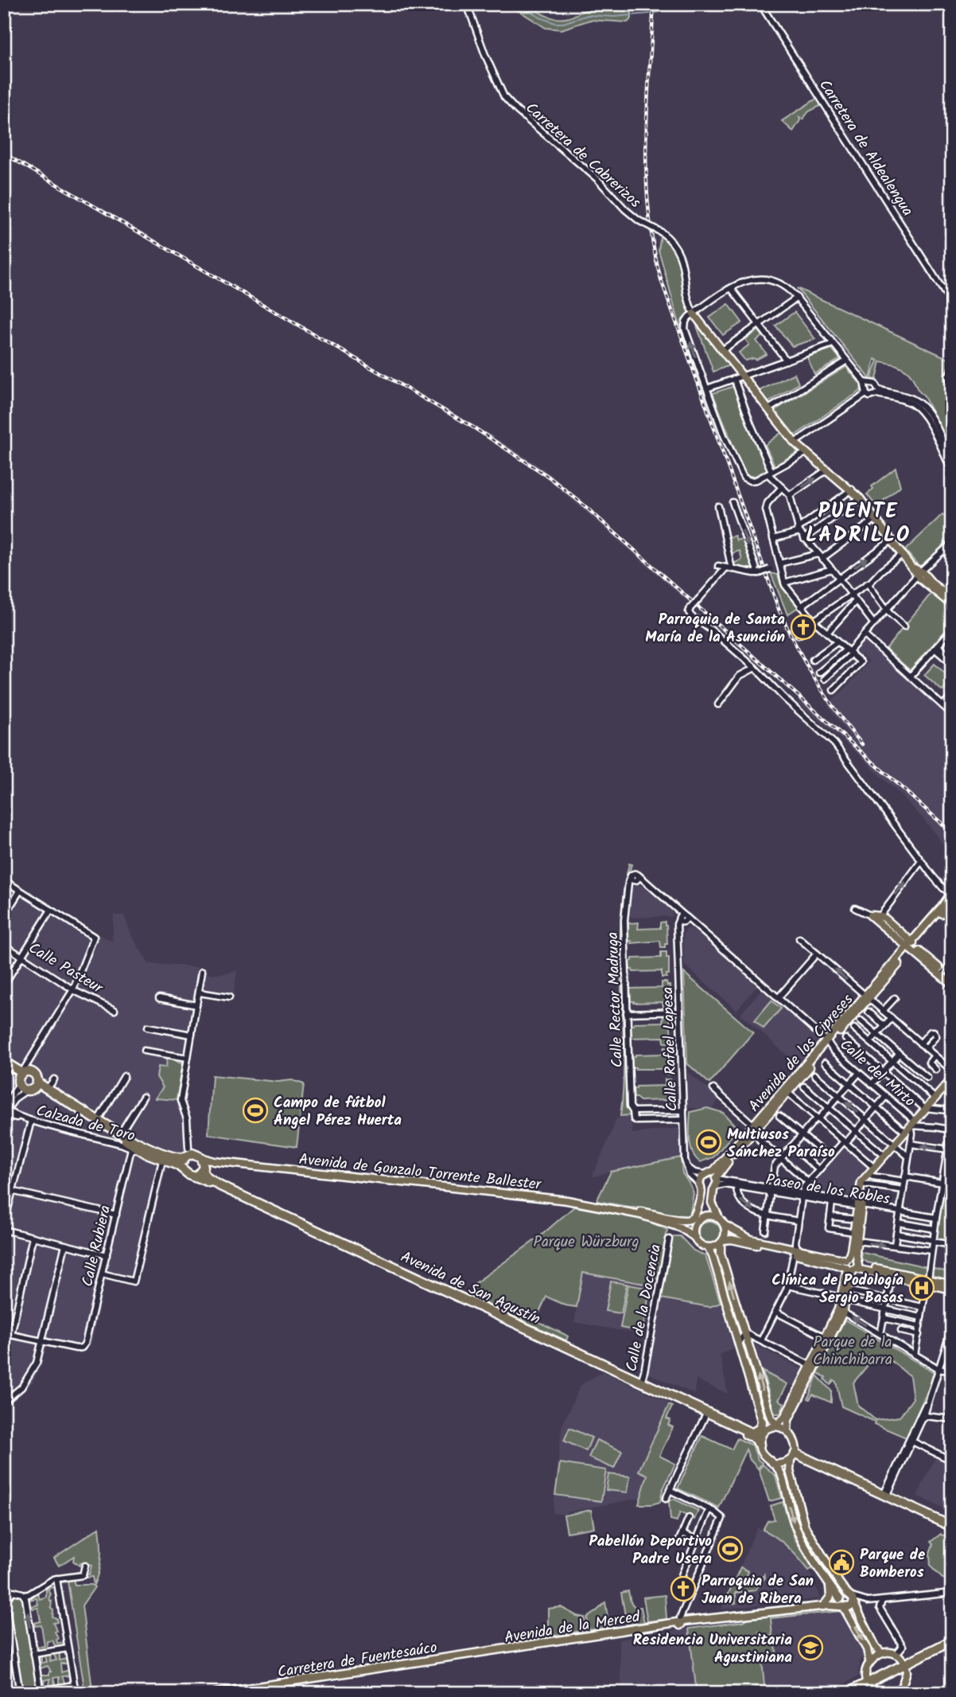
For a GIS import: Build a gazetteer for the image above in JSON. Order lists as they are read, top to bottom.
{
  "streets": {
    "highway": ["Avenida de San Agustín"],
    "main road": [
      "Avenida de los Cipreses",
      "Avenida de Gonzalo Torrente Ballester",
      "Avenida de la Merced",
      "Carretera de Fuentesaúco"
    ],
    "street": [
      "Carretera de Aldealengua",
      "Carretera de Cabrerizos",
      "Calle Pasteur",
      "Calle Rector Madruga",
      "Calle Rafael Lapesa",
      "Calle del Mirto",
      "Calzada de Toro",
      "Paseo de los Robles",
      "Calle Rubiera",
      "Calle de la Docencia"
    ]
  },
  "crossings": [
    ["Calle Rector Madruga", "Calle Rafael Lapesa"],
    ["Calle Rector Madruga", "Calle del Mirto"],
    ["Calle Rafael Lapesa", "Calle del Mirto"],
    ["Avenida de los Cipreses", "Calle del Mirto"],
    ["Avenida de los Cipreses", "Paseo de los Robles"],
    ["Calzada de Toro", "Calle Rubiera"],
    ["Calzada de Toro", "Avenida de San Agustín"],
    ["Avenida de Gonzalo Torrente Ballester", "Avenida de San Agustín"],
    ["Avenida de San Agustín", "Calle de la Docencia"],
    ["Avenida de la Merced", "Carretera de Fuentesaúco"]
  ],
  "districts": ["PUENTE LADRILLO"],
  "parks": ["Parque Würzburg", "Parque de la Chinchibarra"],
  "places": {
    "church": ["Parroquia de Santa María de la Asunción", "Parroquia de San Juan de Ribera"],
    "sports": ["Campo de fútbol Ángel Pérez Huerta", "Multiusos Sánchez Paraíso", "Pabellón Deportivo Padre Usera"],
    "hospital": ["Clínica de Podología Sergio Basas"],
    "public building": ["Parque de Bomberos"],
    "school or university": ["Residencia Universitaria Agustiniana"]
  }
}
